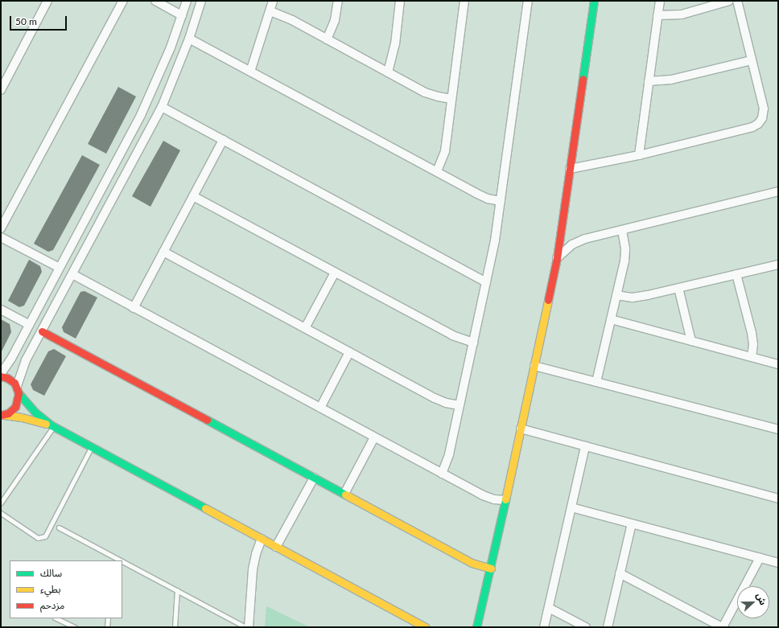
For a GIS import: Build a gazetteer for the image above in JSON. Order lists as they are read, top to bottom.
{
  "legend": ["سالك", "بطيء", "مزدحم"],
  "scale_bar": "50 m",
  "north": "right"
}
